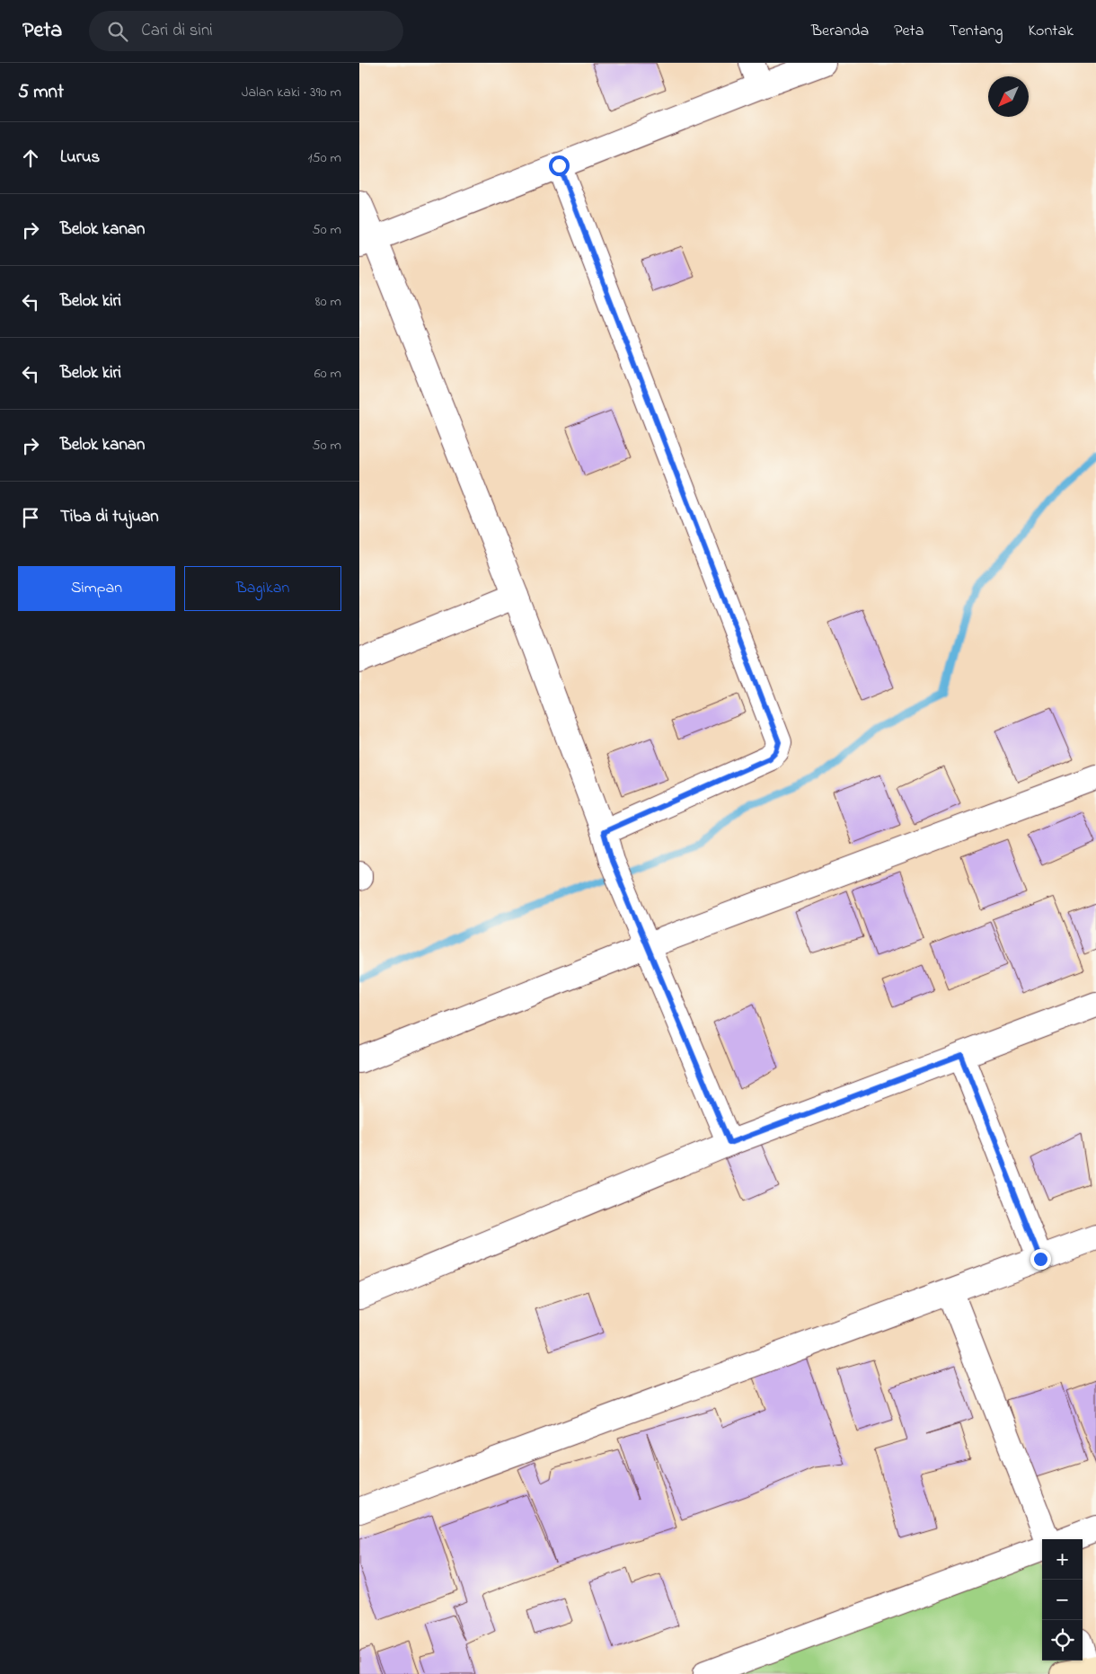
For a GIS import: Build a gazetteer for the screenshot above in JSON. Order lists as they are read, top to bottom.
{
  "north": "bottom left",
  "page": {
    "header": "Peta",
    "search": "Cari di sini",
    "nav": [
      "Beranda",
      "Peta",
      "Tentang",
      "Kontak"
    ],
    "heading": ["5 mnt", "Jalan kaki · 390 m"],
    "list": [
      ["Lurus", "150 m"],
      ["Belok kanan", "50 m"],
      ["Belok kiri", "80 m"],
      ["Belok kiri", "60 m"],
      ["Belok kanan", "50 m"],
      "Tiba di tujuan"
    ],
    "buttons": ["Simpan", "Bagikan"],
    "map_buttons": ["+", "−"]
  }
}
